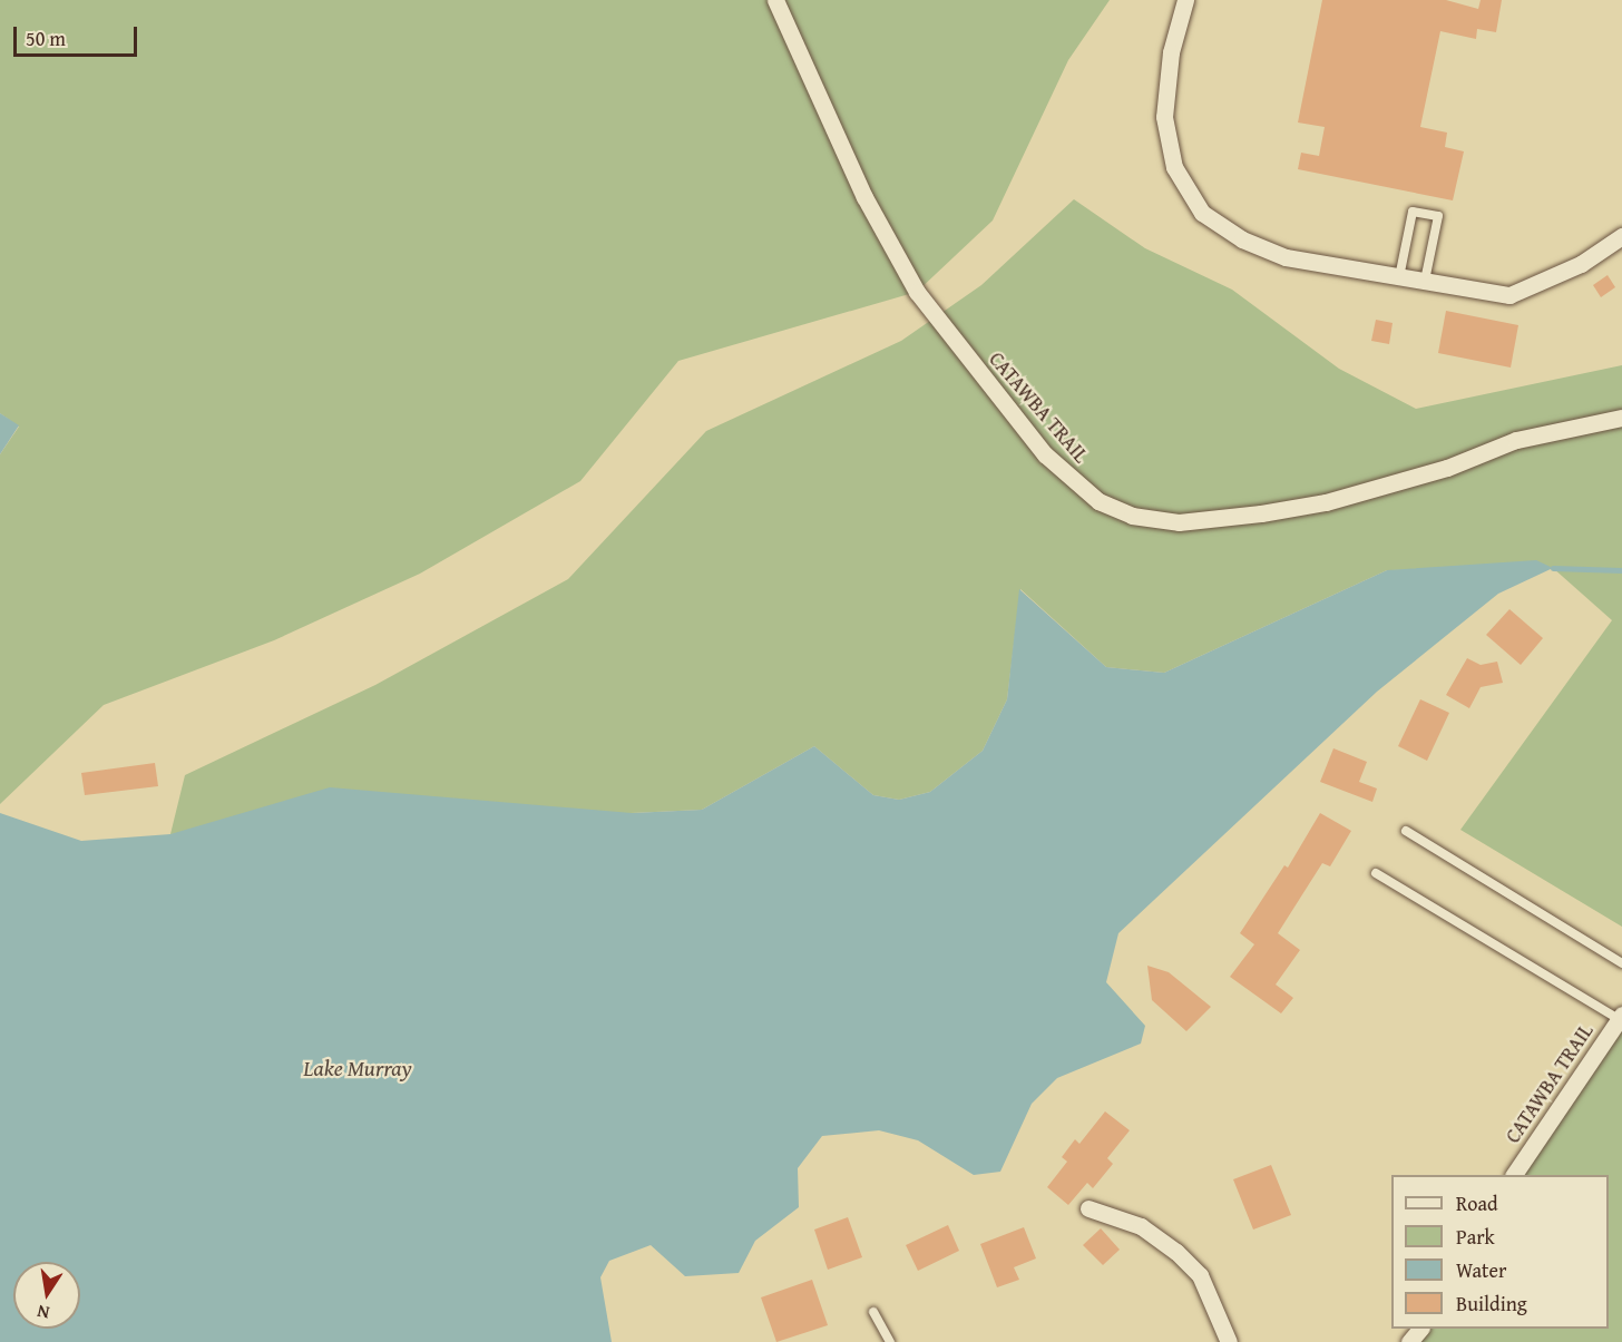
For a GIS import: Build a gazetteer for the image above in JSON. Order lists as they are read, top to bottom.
{
  "streets": {
    "street": ["CATAWBA TRAIL"]
  },
  "water": ["Lake Murray"],
  "legend": [
    "Road",
    "Park",
    "Water",
    "Building"
  ],
  "scale_bar": "50 m",
  "north": "bottom"
}
